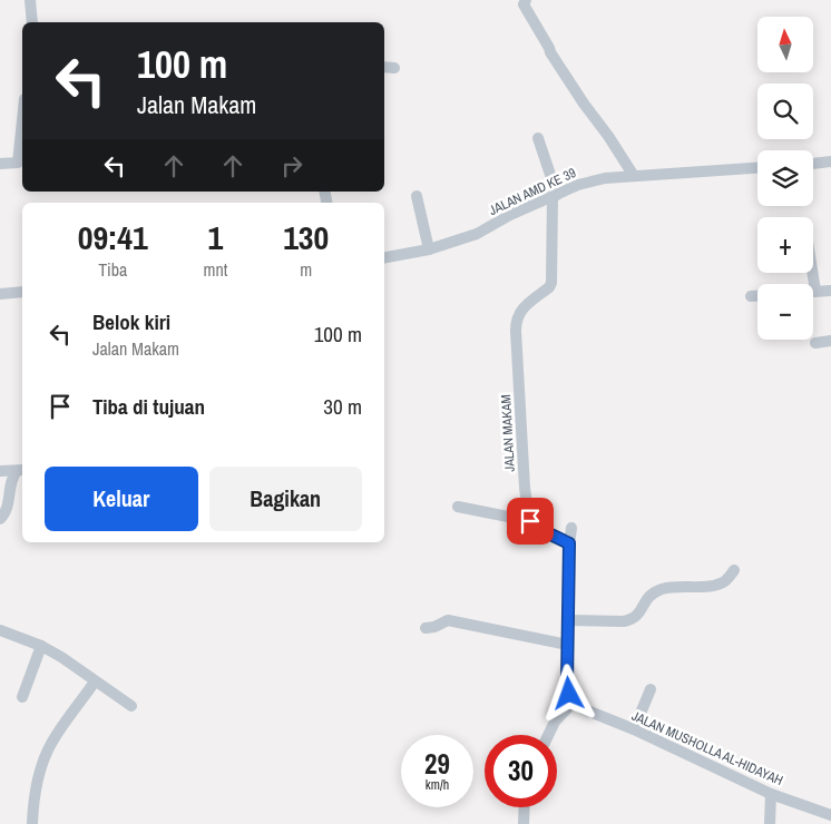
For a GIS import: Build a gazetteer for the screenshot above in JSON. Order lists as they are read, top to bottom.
{
  "streets": {
    "street": ["JALAN AMD KE 39", "JALAN MAKAM", "JALAN MUSHOLLA AL-HIDAYAH"]
  },
  "crossings": [
    ["JALAN AMD KE 39", "JALAN MAKAM"]
  ],
  "north": "top",
  "page": {
    "map_buttons": ["+", "−"],
    "turn": ["100 m", "Jalan Makam"],
    "eta": [
      "09:41",
      "Tiba",
      "1",
      "mnt",
      "130",
      "m"
    ],
    "list": [
      {
        "name": "Belok kiri",
        "note": "Jalan Makam",
        "value": "100 m"
      },
      {
        "name": "Tiba di tujuan",
        "value": "30 m"
      }
    ],
    "buttons": ["Keluar", "Bagikan"],
    "speed": "29 km/h",
    "limit": "30"
  }
}
